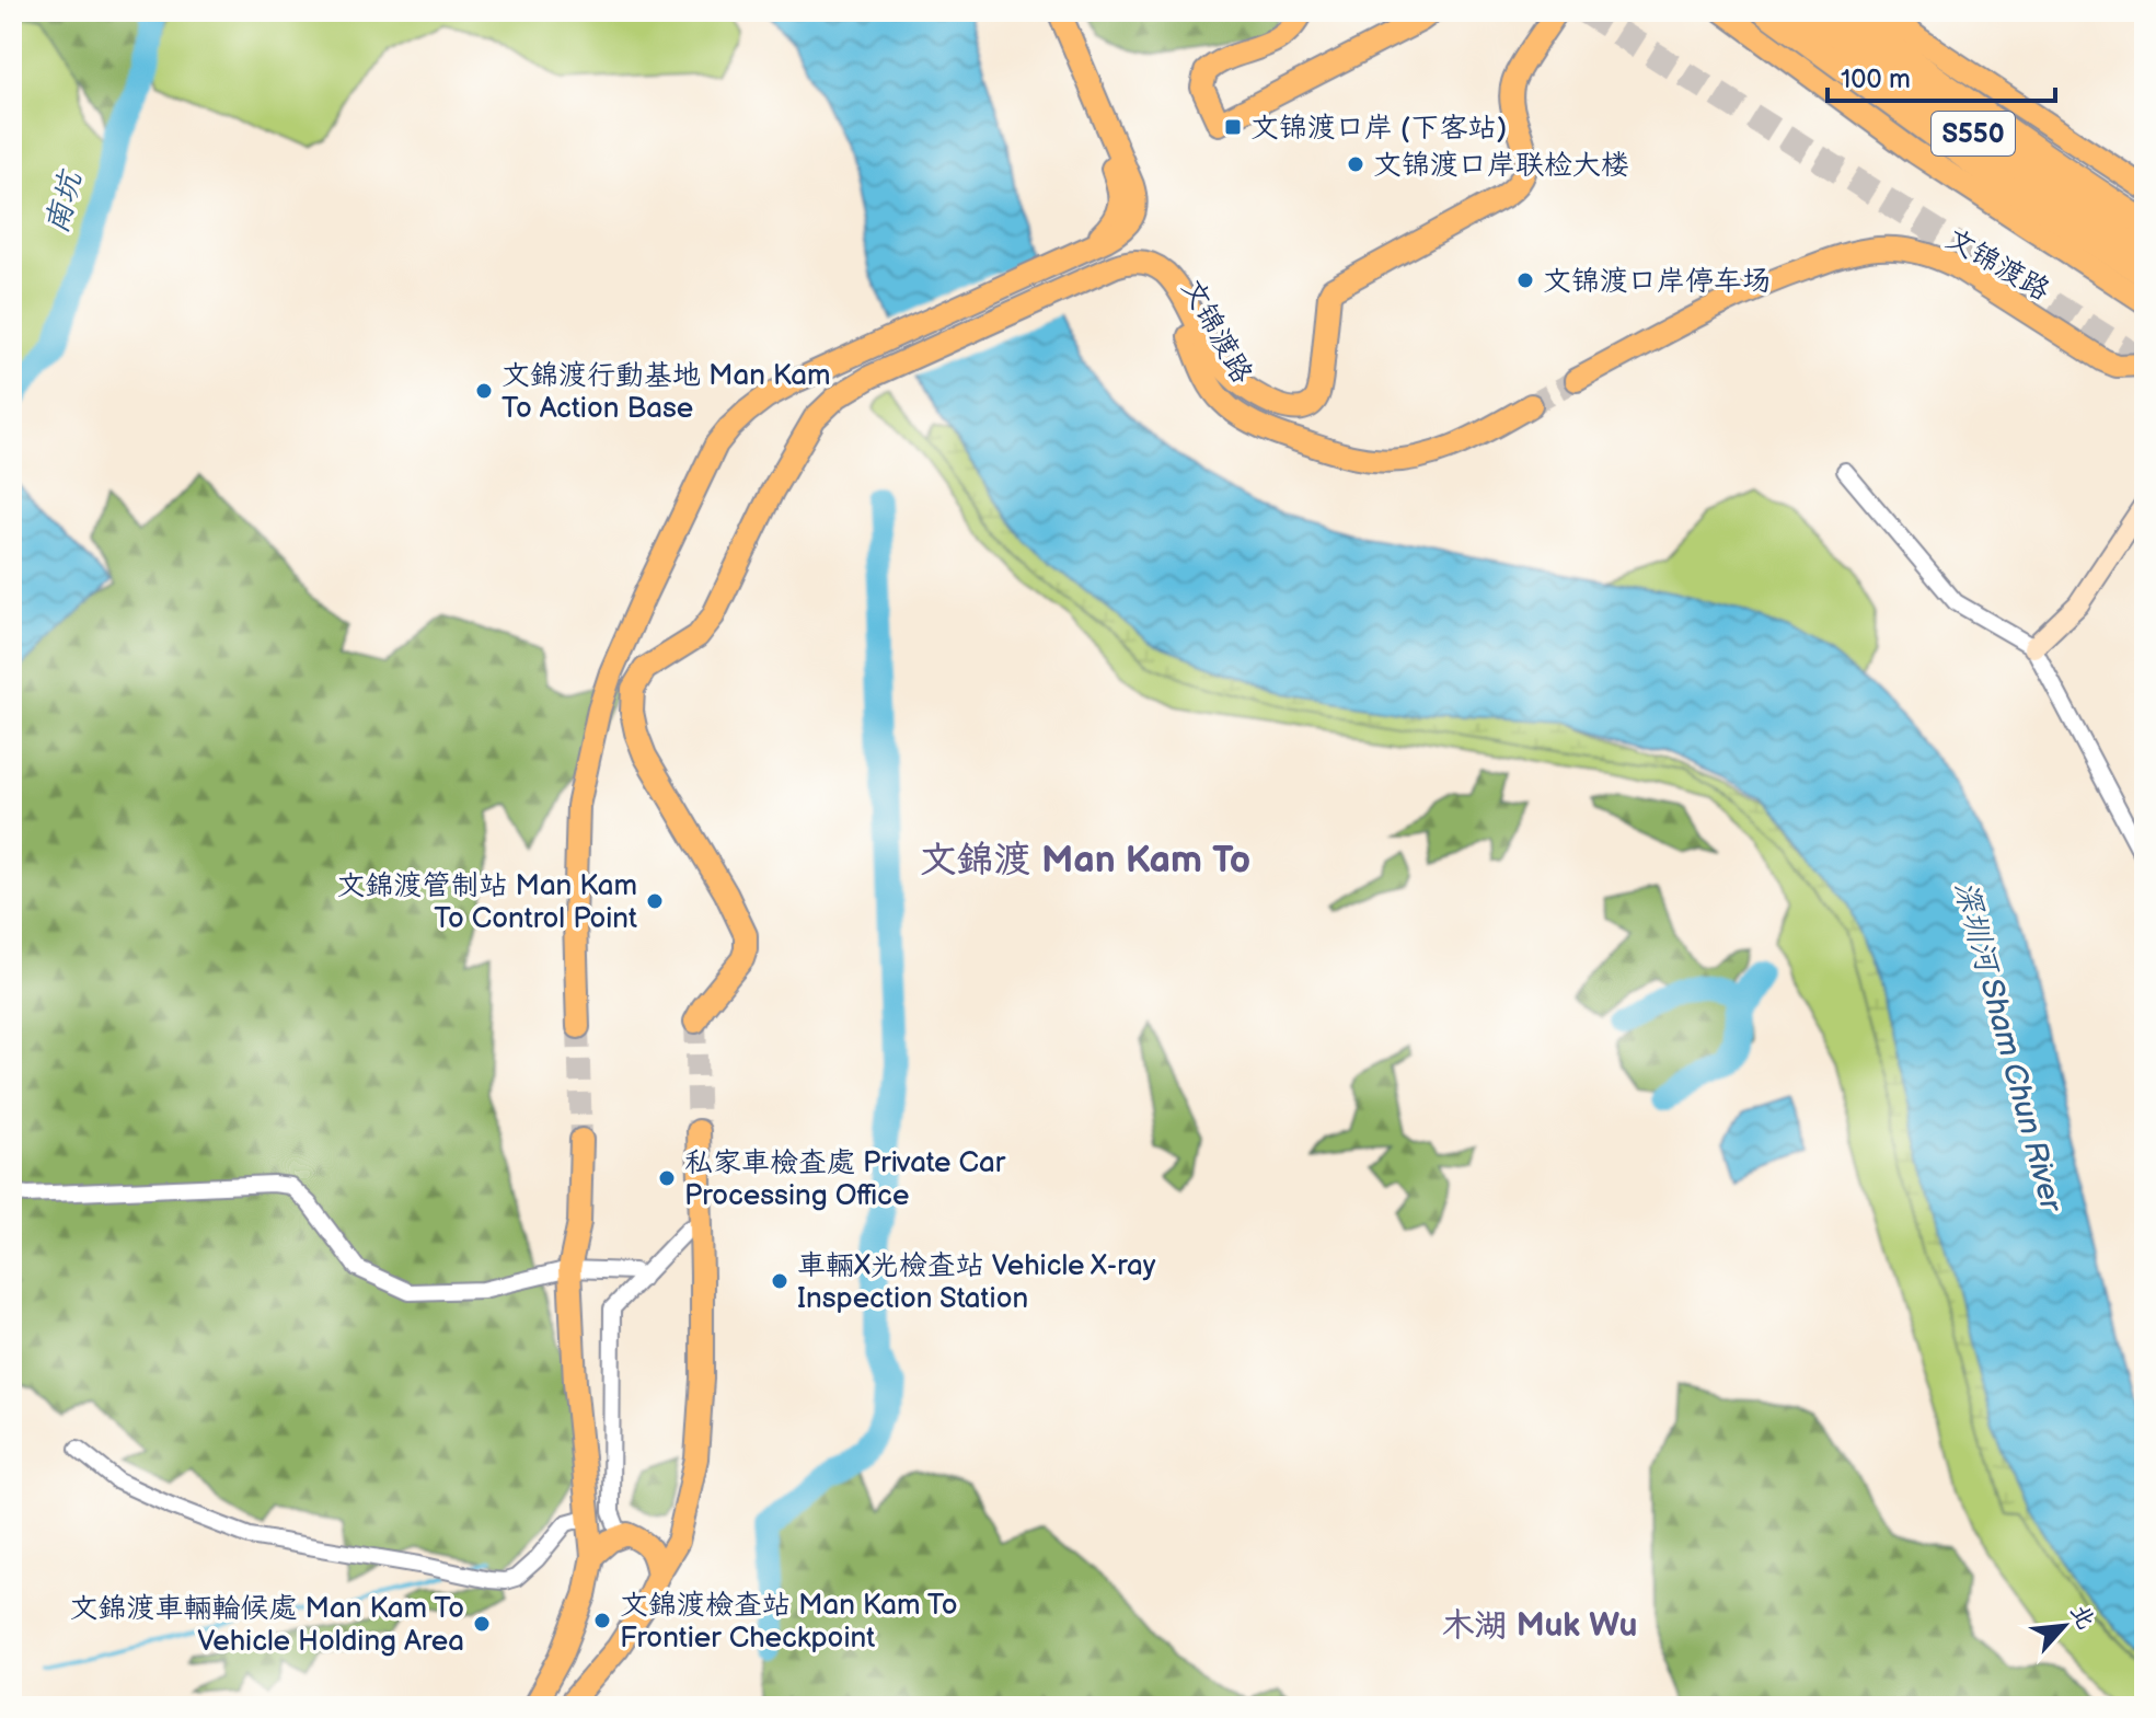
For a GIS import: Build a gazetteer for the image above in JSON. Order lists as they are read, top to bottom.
{
  "streets": {
    "highway": ["S550"],
    "main road": ["文锦渡路"]
  },
  "districts": ["文錦渡 Man Kam To", "木湖 Muk Wu"],
  "water": ["南坑", "深圳河 Sham Chun River"],
  "places": {
    "transit": ["文锦渡口岸 (下客站)"],
    "other": [
      "文锦渡口岸联检大楼",
      "文锦渡口岸停车场",
      "文錦渡行動基地 Man Kam To Action Base",
      "文錦渡管制站 Man Kam To Control Point",
      "私家車檢查處 Private Car Processing Office",
      "車輛X光檢查站 Vehicle X-ray Inspection Station",
      "文錦渡檢查站 Man Kam To Frontier Checkpoint",
      "文錦渡車輛輪候處 Man Kam To Vehicle Holding Area"
    ]
  },
  "scale_bar": "100 m",
  "north": "top right"
}
